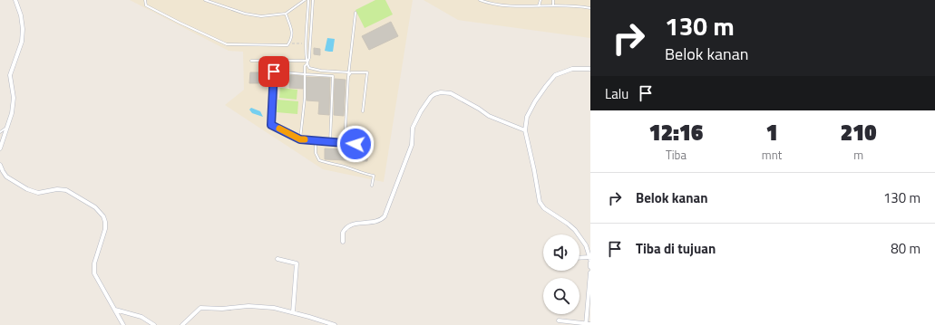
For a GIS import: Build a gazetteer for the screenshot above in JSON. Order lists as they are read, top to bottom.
{
  "page": {
    "turn": ["130 m", "Belok kanan"],
    "then": "Lalu",
    "eta": [
      "12:16",
      "Tiba",
      "1",
      "mnt",
      "210",
      "m"
    ],
    "list": [
      {
        "name": "Belok kanan",
        "value": "130 m"
      },
      {
        "name": "Tiba di tujuan",
        "value": "80 m"
      }
    ]
  }
}
